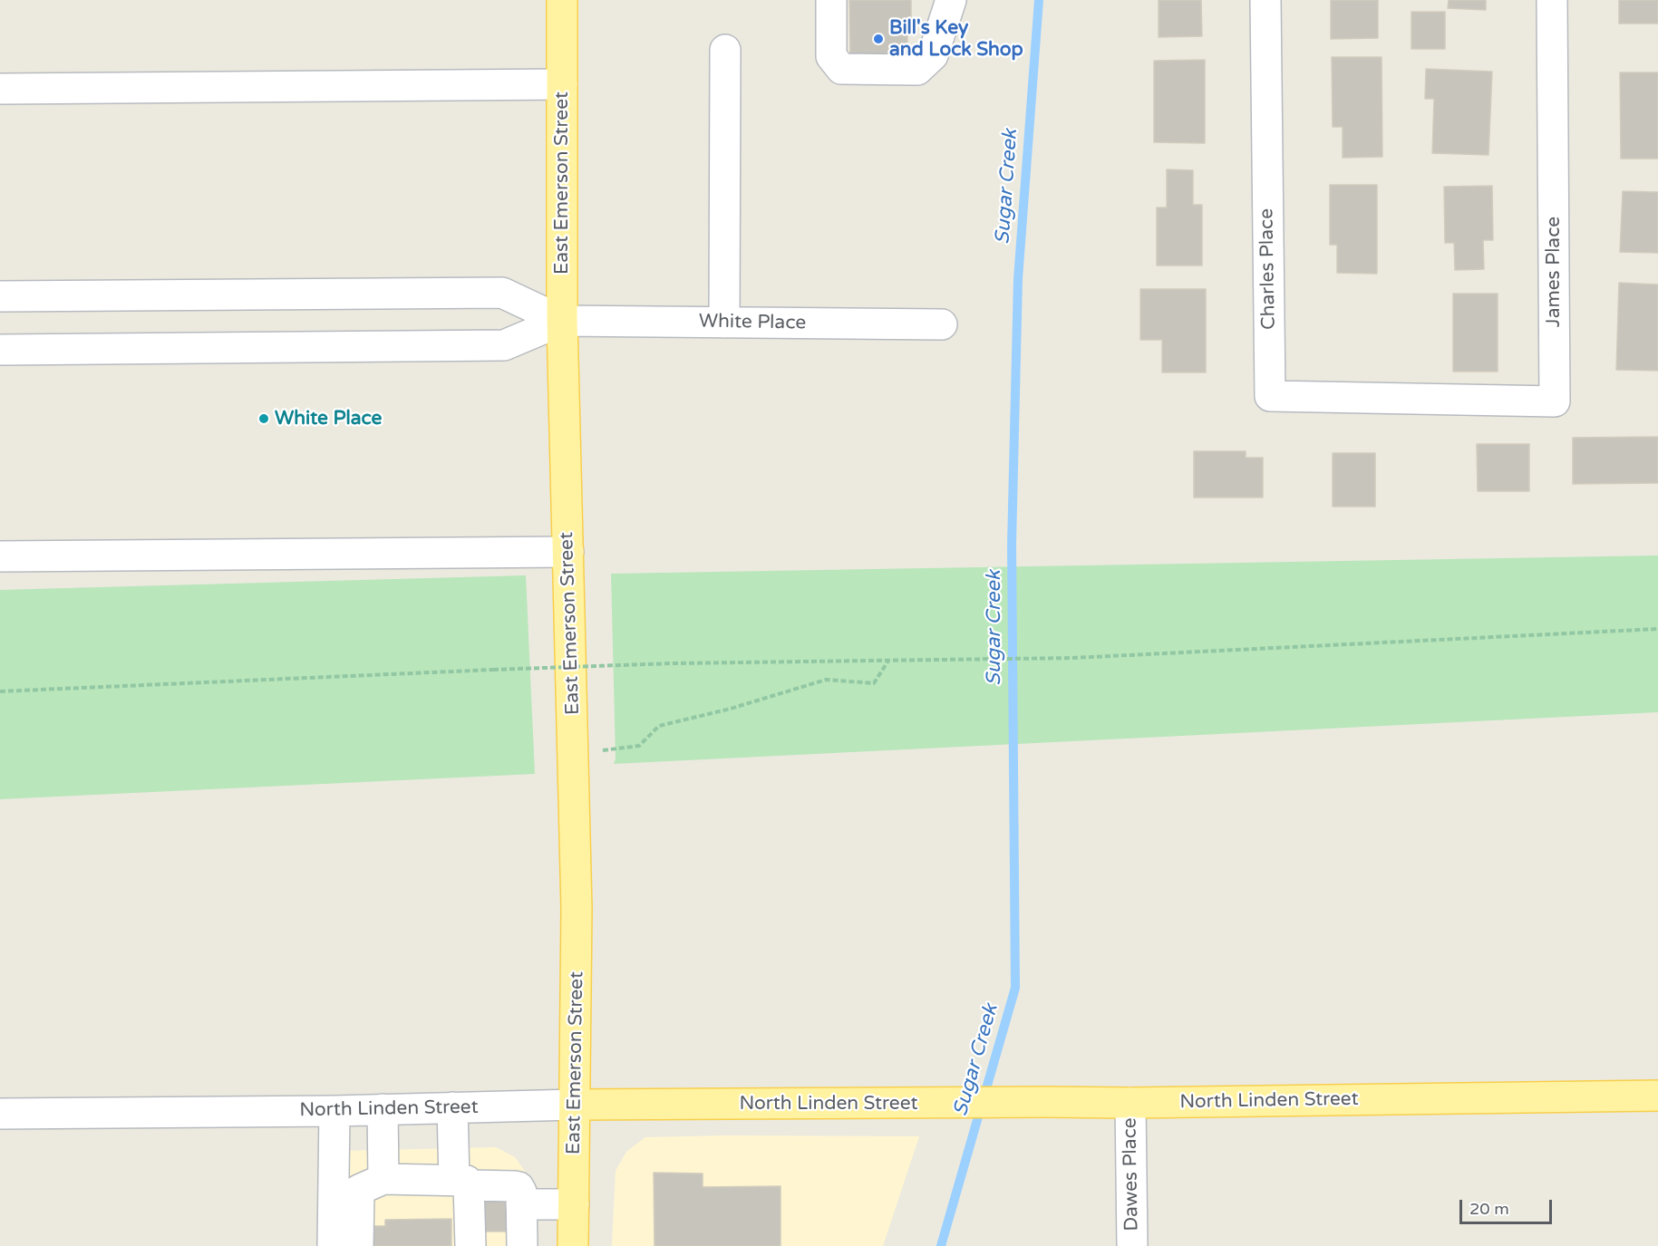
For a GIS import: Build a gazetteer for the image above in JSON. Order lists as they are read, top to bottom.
{
  "streets": {
    "main road": ["East Emerson Street", "North Linden Street"],
    "street": [
      "Charles Place",
      "James Place",
      "White Place",
      "Dawes Place"
    ]
  },
  "crossings": [
    ["East Emerson Street", "White Place"],
    ["East Emerson Street", "North Linden Street"],
    ["Charles Place", "James Place"],
    ["North Linden Street", "Dawes Place"]
  ],
  "water": ["Sugar Creek"],
  "places": ["Bill's Key and Lock Shop", "White Place"],
  "scale_bar": "20 m"
}
